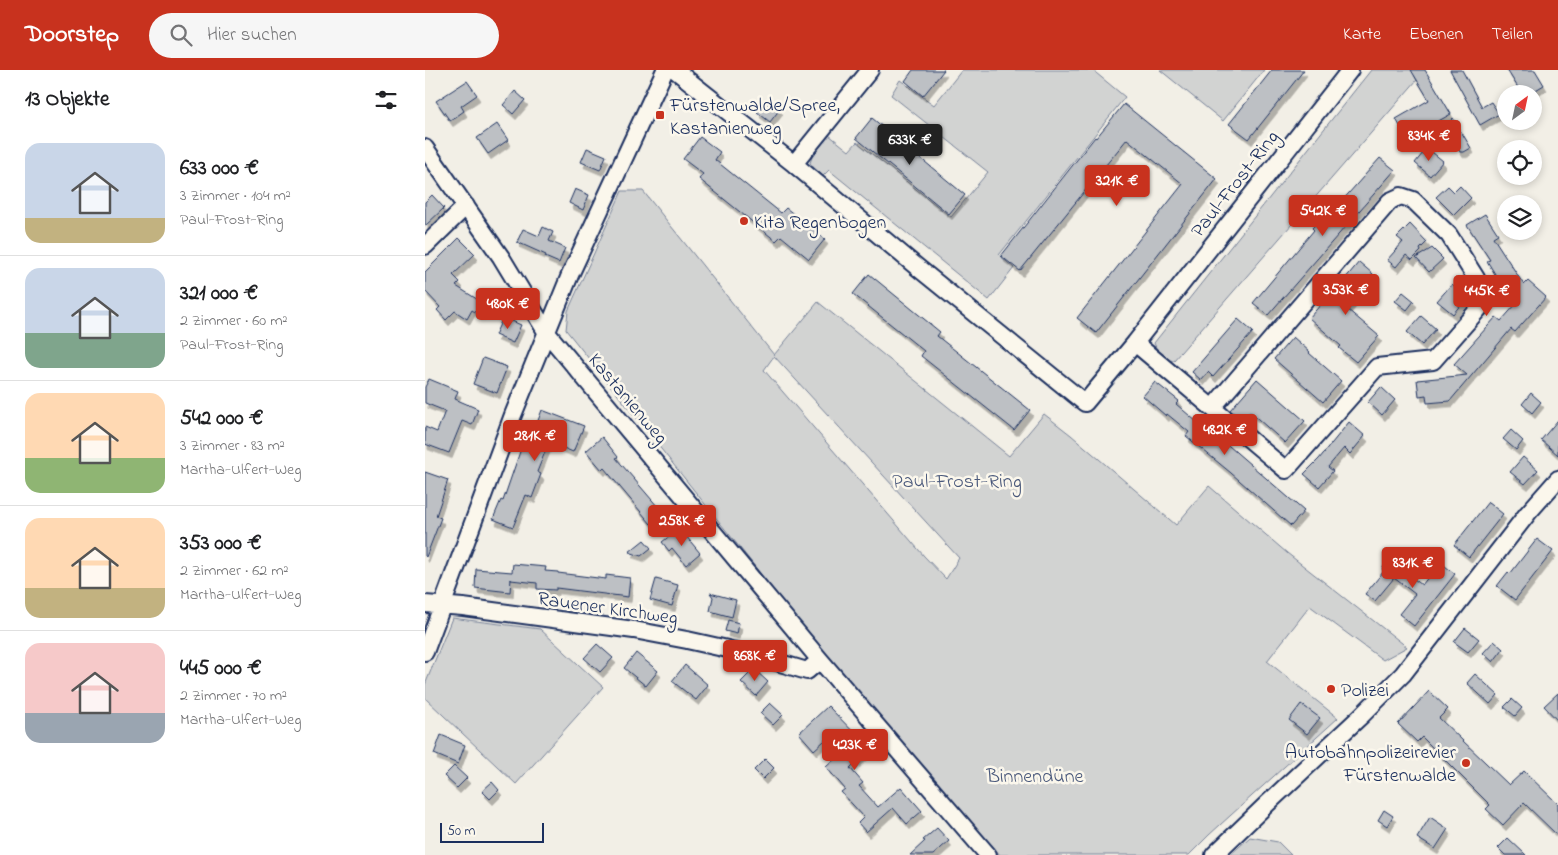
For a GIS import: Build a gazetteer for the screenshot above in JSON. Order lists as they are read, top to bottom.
{
  "streets": {
    "street": ["Paul-Frost-Ring", "Kastanienweg", "Rauener Kirchweg"]
  },
  "crossings": [
    ["Kastanienweg", "Rauener Kirchweg"]
  ],
  "parks": ["Paul-Frost-Ring", "Binnendüne"],
  "places": {
    "transit": ["Fürstenwalde/Spree, Kastanienweg"],
    "other": ["Kita Regenbogen", "Polizei", "Autobahnpolizeirevier Fürstenwalde"]
  },
  "scale_bar": "50 m",
  "north": "top right",
  "page": {
    "header": "Doorstep",
    "search": "Hier suchen",
    "nav": ["Karte", "Ebenen", "Teilen"],
    "heading": "13 Objekte",
    "price": [
      "834K €",
      "633K €",
      "321K €",
      "542K €",
      "353K €",
      "445K €",
      "480K €",
      "482K €",
      "281K €",
      "258K €",
      "831K €",
      "868K €",
      "423K €"
    ],
    "list": [
      {
        "name": "633 000 €",
        "note": "3 Zimmer · 104 m² · Paul-Frost-Ring"
      },
      {
        "name": "321 000 €",
        "note": "2 Zimmer · 60 m² · Paul-Frost-Ring"
      },
      {
        "name": "542 000 €",
        "note": "3 Zimmer · 83 m² · Martha-Ulfert-Weg"
      },
      {
        "name": "353 000 €",
        "note": "2 Zimmer · 62 m² · Martha-Ulfert-Weg"
      },
      {
        "name": "445 000 €",
        "note": "2 Zimmer · 70 m² · Martha-Ulfert-Weg"
      }
    ],
    "scale": "50 m"
  }
}
